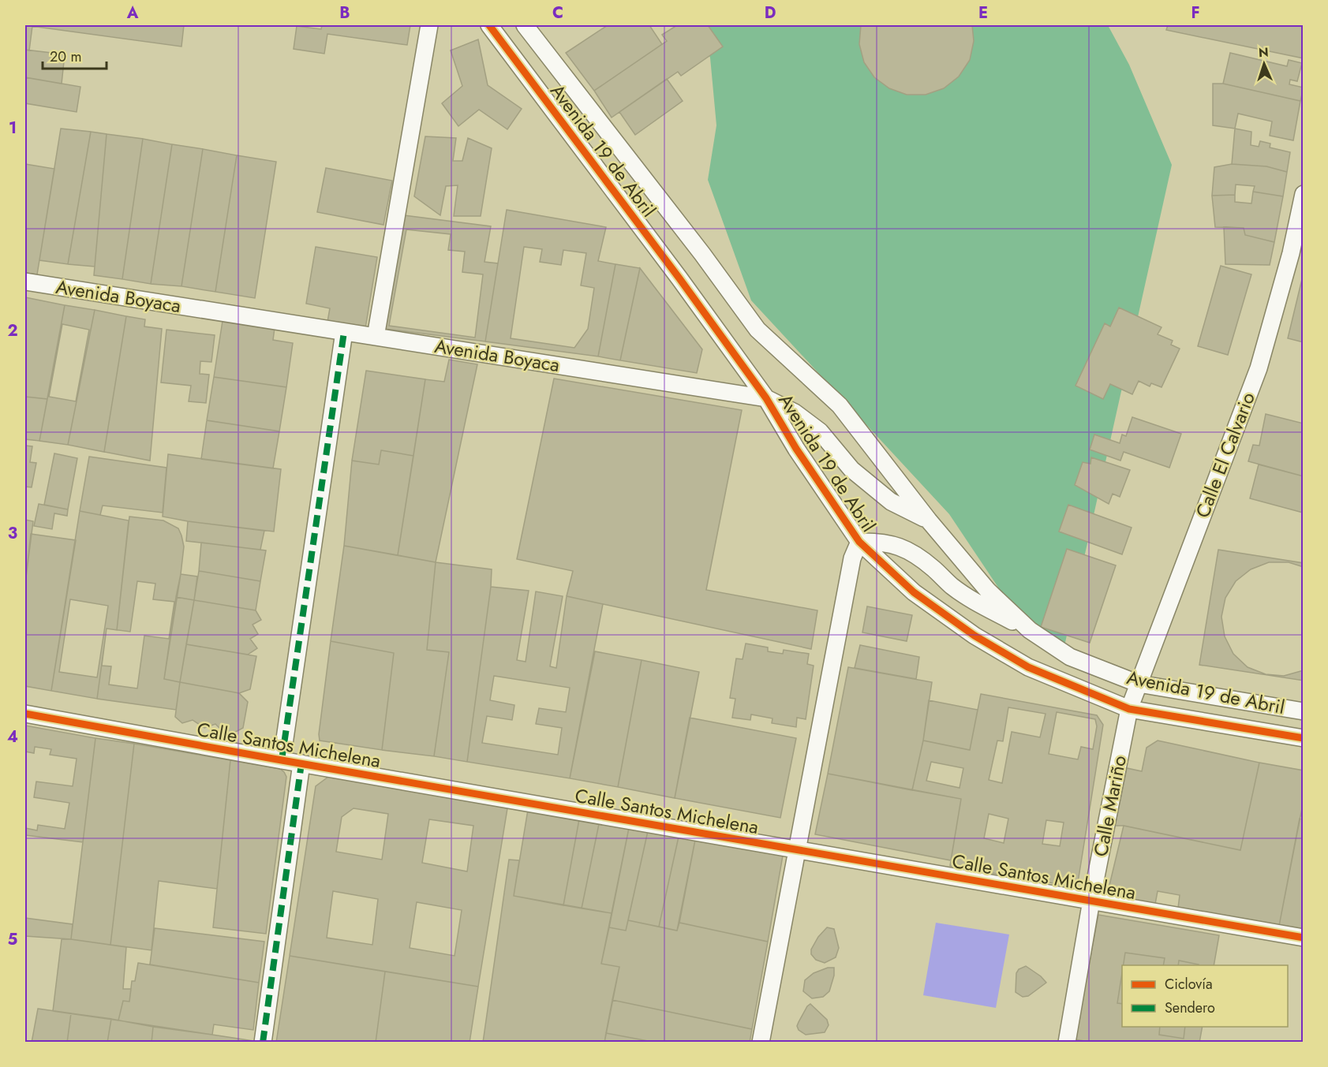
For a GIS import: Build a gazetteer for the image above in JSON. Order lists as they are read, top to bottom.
{
  "streets": {
    "street": [
      "Avenida 19 de Abril",
      "Avenida Boyaca",
      "Calle El Calvario",
      "Calle Santos Michelena",
      "Calle Mariño"
    ]
  },
  "crossings": [
    ["Avenida 19 de Abril", "Avenida Boyaca"],
    ["Avenida 19 de Abril", "Calle El Calvario"],
    ["Avenida 19 de Abril", "Calle Mariño"],
    ["Calle El Calvario", "Calle Mariño"],
    ["Calle Santos Michelena", "Calle Mariño"]
  ],
  "legend": ["Ciclovía", "Sendero"],
  "scale_bar": "20 m",
  "north": "top",
  "grid": {
    "columns": [
      "A",
      "B",
      "C",
      "D",
      "E",
      "F"
    ],
    "rows": [
      "1",
      "2",
      "3",
      "4",
      "5"
    ]
  }
}
